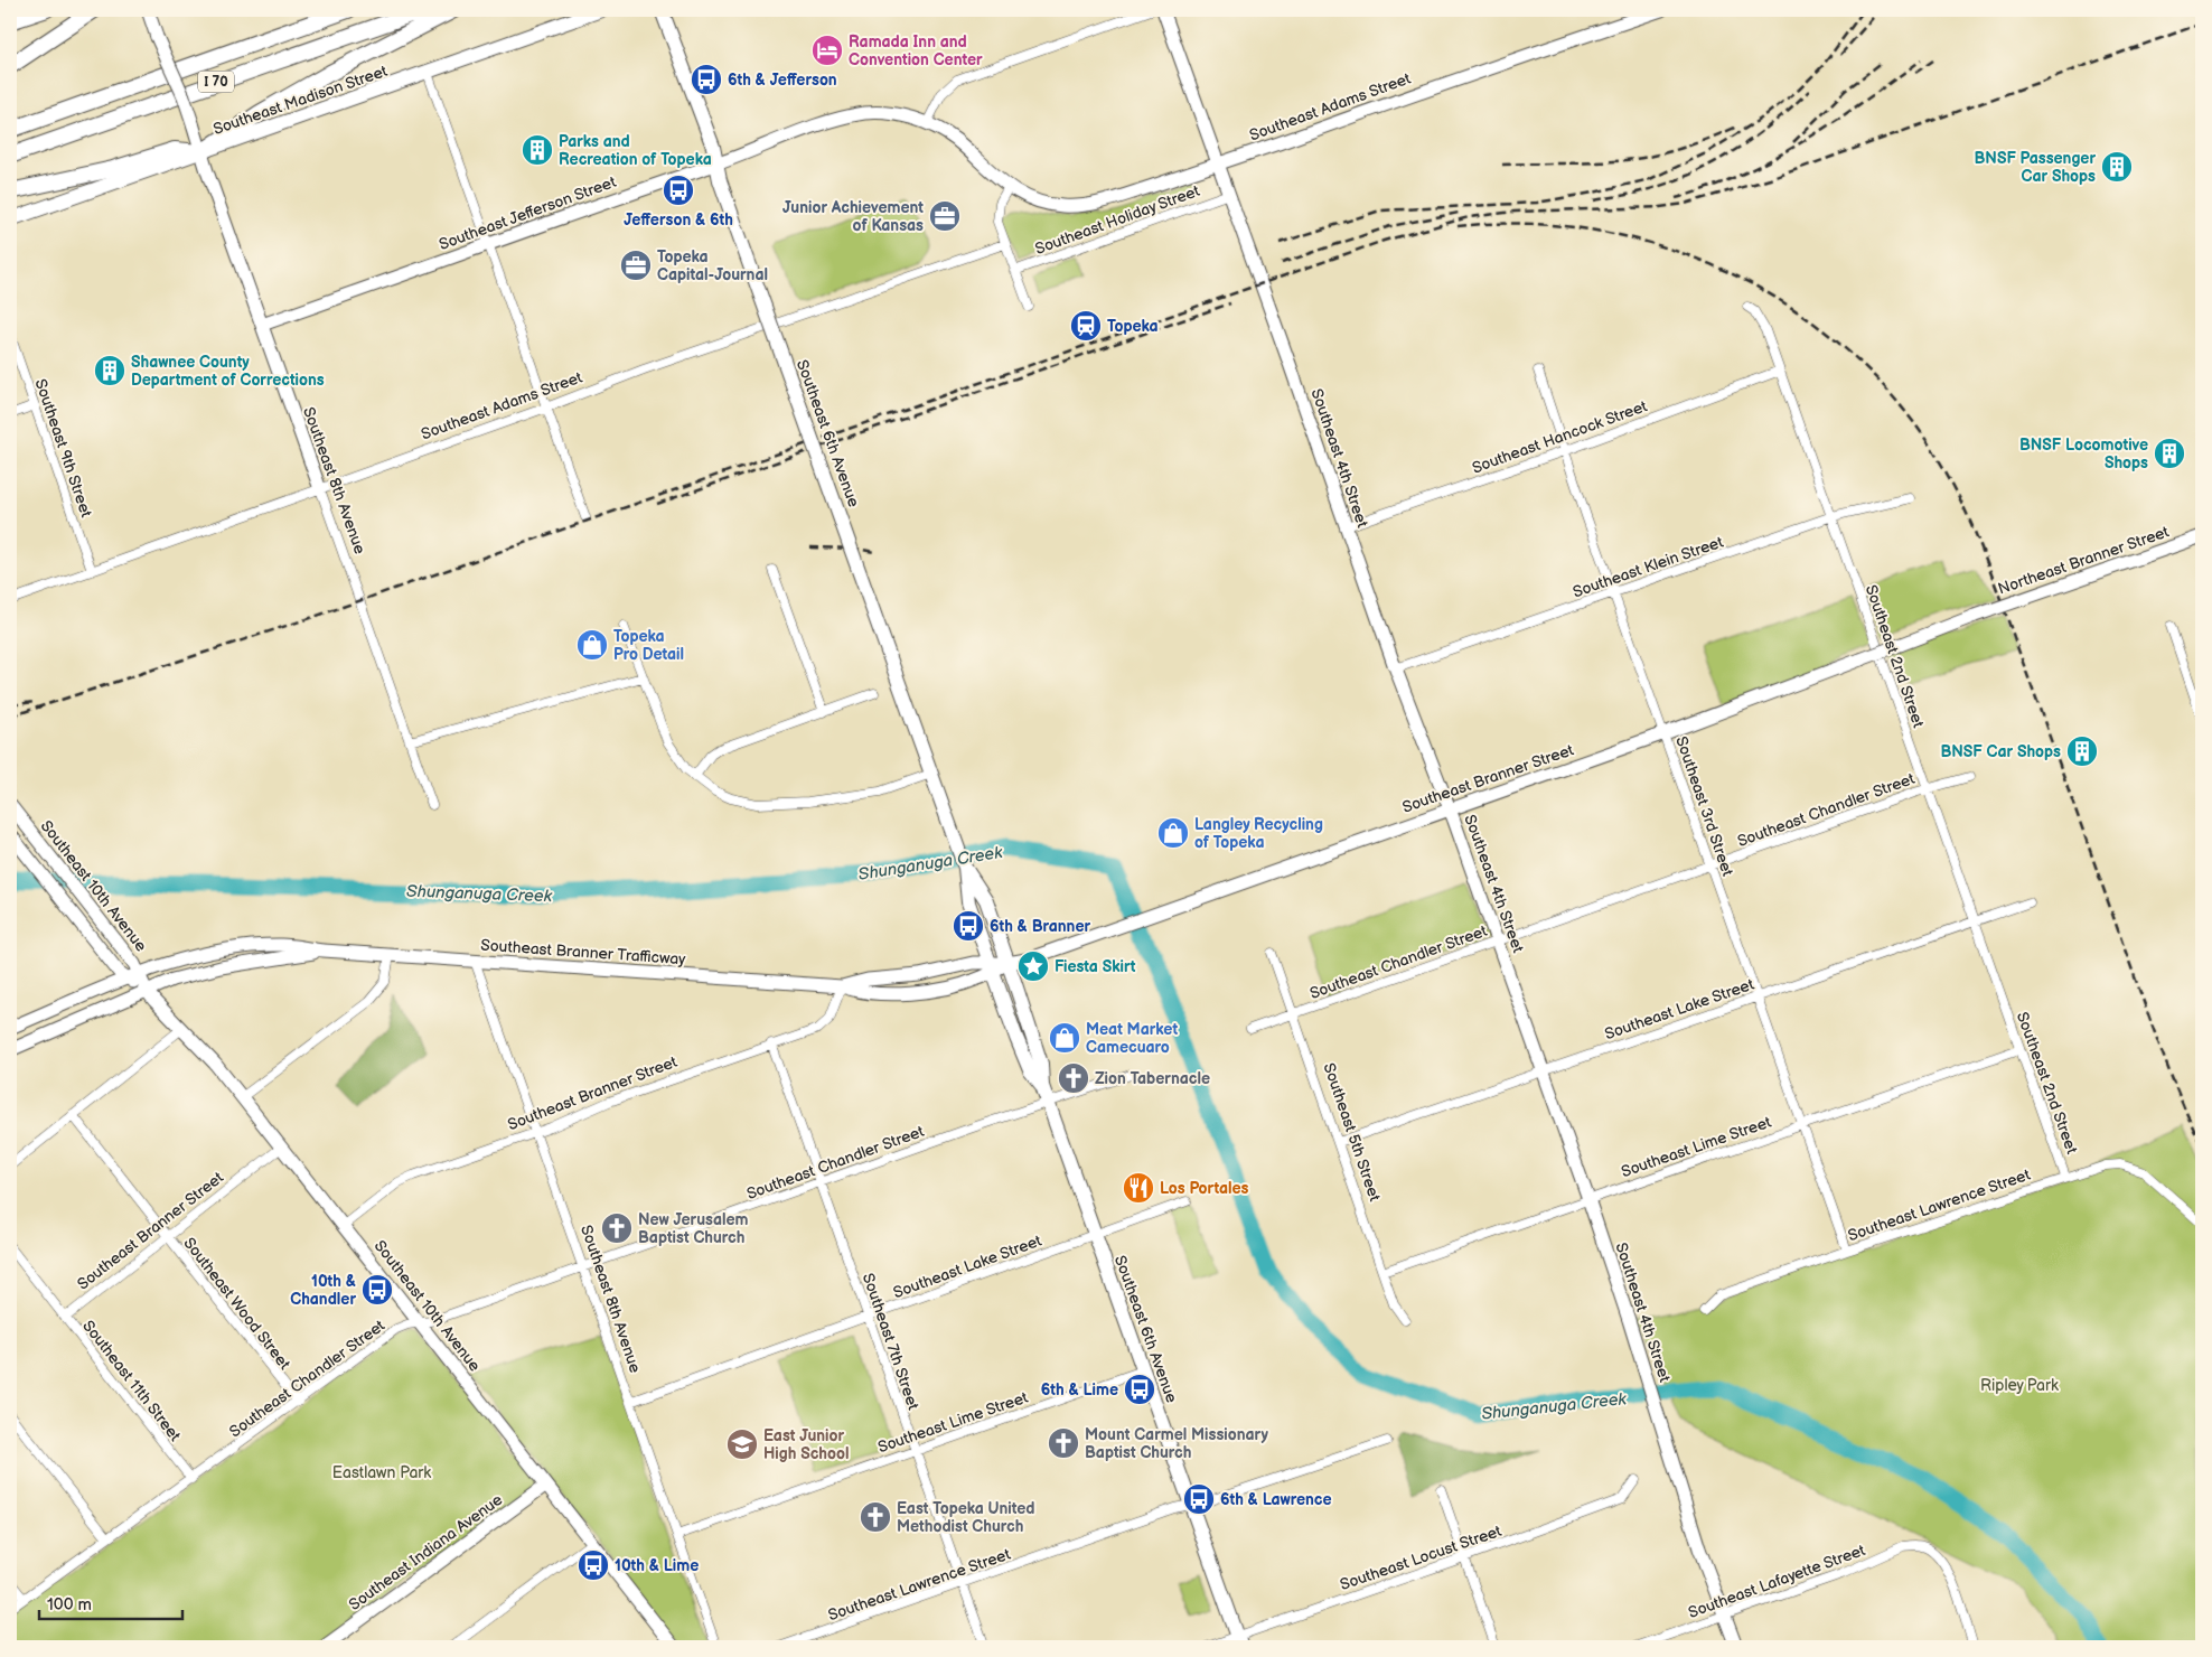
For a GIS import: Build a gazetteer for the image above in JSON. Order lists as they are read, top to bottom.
{
  "streets": {
    "highway": ["I 70"],
    "main road": [
      "Southeast Madison Street",
      "Southeast Adams Street",
      "Southeast Jefferson Street",
      "Southeast 6th Avenue",
      "Southeast 4th Street",
      "Southeast 8th Avenue",
      "Northeast Branner Street",
      "Southeast Branner Street",
      "Southeast 10th Avenue",
      "Southeast Branner Trafficway",
      "Southeast Indiana Avenue"
    ],
    "street": [
      "Southeast Holiday Street",
      "Southeast Hancock Street",
      "Southeast 9th Street",
      "Southeast Klein Street",
      "Southeast 2nd Street",
      "Southeast 3rd Street",
      "Southeast Chandler Street",
      "Southeast Lake Street",
      "Southeast 5th Street",
      "Southeast Lime Street",
      "Southeast Lawrence Street",
      "Southeast Wood Street",
      "Southeast 7th Street",
      "Southeast 11th Street",
      "Southeast Locust Street",
      "Southeast Lafayette Street"
    ]
  },
  "crossings": [
    ["Southeast Madison Street", "Southeast 8th Avenue"],
    ["Southeast Adams Street", "Southeast 9th Street"],
    ["Southeast Adams Street", "Southeast 4th Street"],
    ["Southeast Adams Street", "Southeast 8th Avenue"],
    ["Southeast Jefferson Street", "Southeast 6th Avenue"],
    ["Southeast Jefferson Street", "Southeast 8th Avenue"],
    ["Southeast Holiday Street", "Southeast 4th Street"],
    ["Southeast 6th Avenue", "Southeast Branner Street"],
    ["Southeast 6th Avenue", "Southeast Chandler Street"],
    ["Southeast 6th Avenue", "Southeast Lake Street"],
    ["Southeast 6th Avenue", "Southeast Lime Street"],
    ["Southeast 6th Avenue", "Southeast Lawrence Street"],
    ["Southeast 6th Avenue", "Southeast Locust Street"],
    ["Southeast Hancock Street", "Southeast 4th Street"],
    ["Southeast Hancock Street", "Southeast 2nd Street"],
    ["Southeast Hancock Street", "Southeast 3rd Street"],
    ["Southeast 4th Street", "Southeast Klein Street"],
    ["Southeast 4th Street", "Southeast Branner Street"],
    ["Southeast 4th Street", "Southeast Chandler Street"],
    ["Southeast 4th Street", "Southeast Lake Street"],
    ["Southeast 4th Street", "Southeast Lime Street"],
    ["Southeast 4th Street", "Southeast Lafayette Street"],
    ["Southeast 8th Avenue", "Southeast Branner Street"],
    ["Southeast 8th Avenue", "Southeast Chandler Street"],
    ["Southeast 8th Avenue", "Southeast Branner Trafficway"],
    ["Southeast 8th Avenue", "Southeast Lake Street"],
    ["Southeast 8th Avenue", "Southeast Lime Street"],
    ["Northeast Branner Street", "Southeast Branner Street"],
    ["Southeast Klein Street", "Southeast 2nd Street"],
    ["Southeast Klein Street", "Southeast 3rd Street"],
    ["Southeast 2nd Street", "Southeast Chandler Street"],
    ["Southeast 2nd Street", "Southeast Lake Street"],
    ["Southeast 2nd Street", "Southeast Lime Street"],
    ["Southeast 2nd Street", "Southeast Lawrence Street"],
    ["Southeast Branner Street", "Southeast 3rd Street"],
    ["Southeast Branner Street", "Southeast 10th Avenue"],
    ["Southeast Branner Street", "Southeast Branner Trafficway"],
    ["Southeast Branner Street", "Southeast Wood Street"],
    ["Southeast Branner Street", "Southeast 7th Street"],
    ["Southeast Branner Street", "Southeast 11th Street"],
    ["Southeast 3rd Street", "Southeast Chandler Street"],
    ["Southeast 3rd Street", "Southeast Lake Street"],
    ["Southeast 3rd Street", "Southeast Lime Street"],
    ["Southeast 3rd Street", "Southeast Lawrence Street"],
    ["Southeast Chandler Street", "Southeast 10th Avenue"],
    ["Southeast Chandler Street", "Southeast 5th Street"],
    ["Southeast Chandler Street", "Southeast Wood Street"],
    ["Southeast Chandler Street", "Southeast 7th Street"],
    ["Southeast Chandler Street", "Southeast 11th Street"],
    ["Southeast 10th Avenue", "Southeast Branner Trafficway"],
    ["Southeast 10th Avenue", "Southeast Indiana Avenue"],
    ["Southeast Lake Street", "Southeast 5th Street"],
    ["Southeast Lake Street", "Southeast 7th Street"],
    ["Southeast 5th Street", "Southeast Lime Street"],
    ["Southeast Lime Street", "Southeast 7th Street"],
    ["Southeast Lawrence Street", "Southeast 7th Street"]
  ],
  "water": ["Shunganuga Creek"],
  "parks": ["Ripley Park", "Eastlawn Park"],
  "places": {
    "hotel": ["Ramada Inn and Convention Center"],
    "bus stop": [
      "6th & Jefferson",
      "Jefferson & 6th",
      "6th & Branner",
      "10th & Chandler",
      "6th & Lime",
      "6th & Lawrence",
      "10th & Lime"
    ],
    "building": [
      "Parks and Recreation of Topeka",
      "BNSF Passenger Car Shops",
      "Shawnee County Department of Corrections",
      "BNSF Locomotive Shops",
      "BNSF Car Shops"
    ],
    "office": ["Junior Achievement of Kansas", "Topeka Capital-Journal"],
    "station": ["Topeka"],
    "shop": ["Topeka Pro Detail", "Langley Recycling of Topeka", "Meat Market Camecuaro"],
    "place": ["Fiesta Skirt"],
    "church": [
      "Zion Tabernacle",
      "New Jerusalem Baptist Church",
      "Mount Carmel Missionary Baptist Church",
      "East Topeka United Methodist Church"
    ],
    "restaurant": ["Los Portales"],
    "school or university": ["East Junior High School"]
  },
  "scale_bar": "100 m"
}
